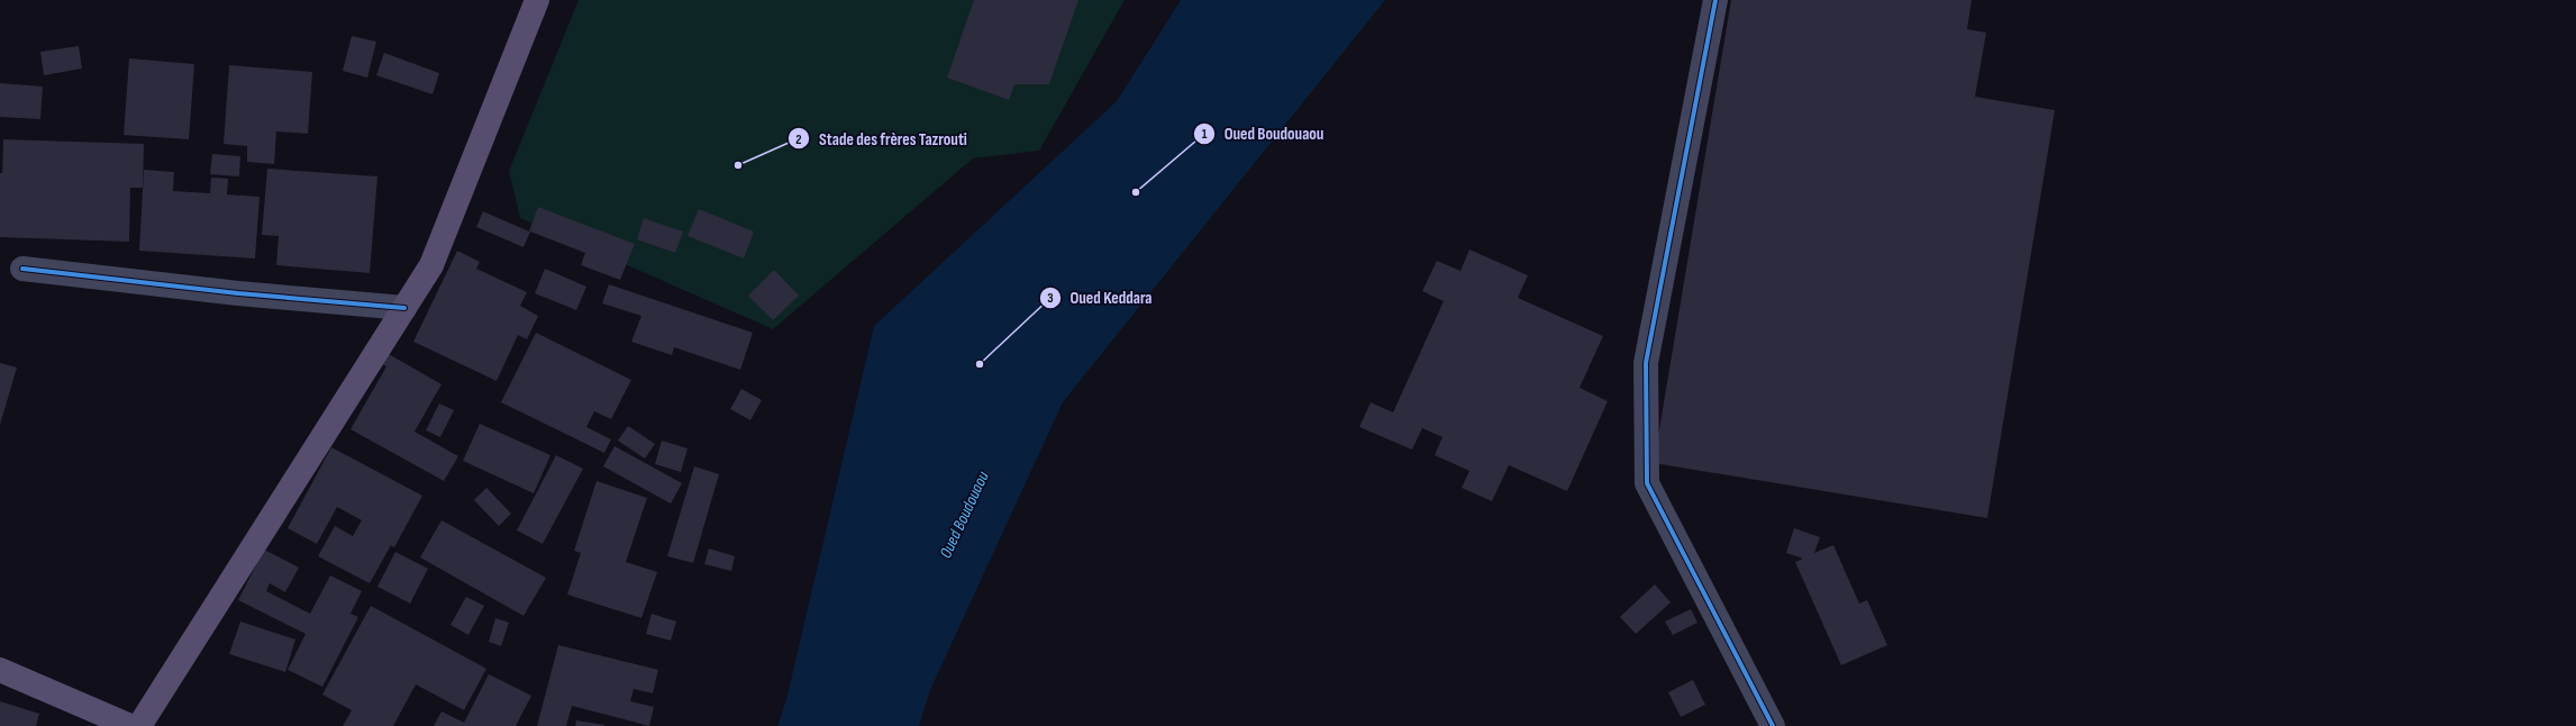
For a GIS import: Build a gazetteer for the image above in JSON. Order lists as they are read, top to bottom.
{
  "water": ["Oued Boudouaou"],
  "places": ["Stade des frères Tazrouti", "Oued Boudouaou", "Oued Keddara"]
}
